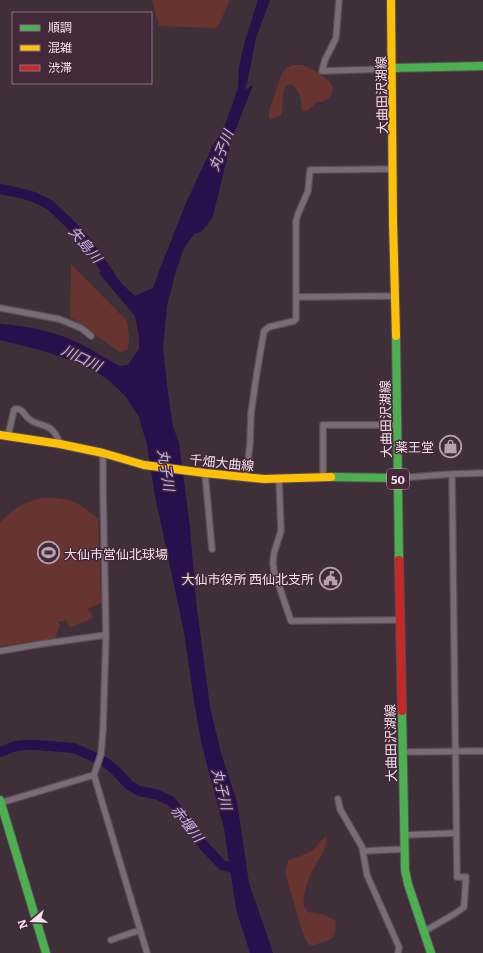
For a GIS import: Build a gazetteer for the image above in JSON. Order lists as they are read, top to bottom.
{
  "streets": {
    "main road": ["大曲田沢湖線", "千畑大曲線", "50"]
  },
  "crossings": [
    ["大曲田沢湖線", "千畑大曲線"]
  ],
  "water": [
    "丸子川",
    "矢島川",
    "川口川",
    "赤堰川"
  ],
  "places": {
    "shop": ["薬王堂"],
    "sports": ["大仙市営仙北球場"],
    "public building": ["大仙市役所 西仙北支所"]
  },
  "legend": ["順調", "混雑", "渋滞"],
  "north": "left"
}
